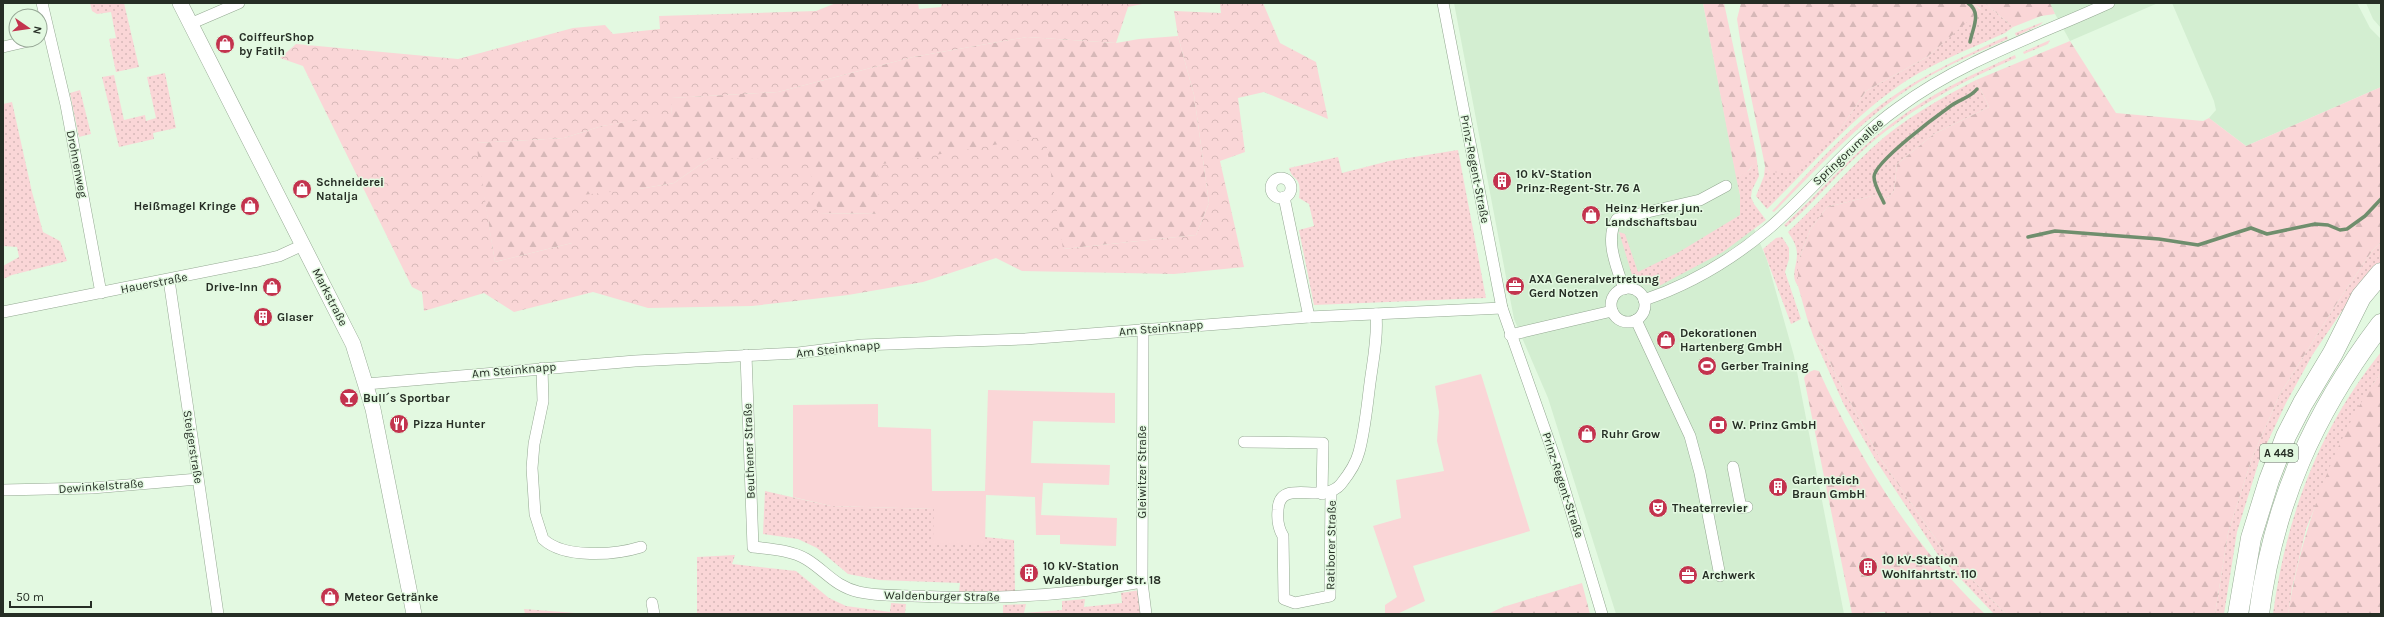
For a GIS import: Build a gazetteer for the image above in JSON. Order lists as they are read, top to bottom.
{
  "streets": {
    "highway": ["A 448"],
    "main road": ["Markstraße"],
    "street": [
      "Springorumallee",
      "Drohnenweg",
      "Prinz-Regent-Straße",
      "Hauerstraße",
      "Am Steinknapp",
      "Steigerstraße",
      "Beuthener Straße",
      "Gleiwitzer Straße",
      "Dewinkelstraße",
      "Ratiborer Straße",
      "Waldenburger Straße"
    ]
  },
  "crossings": [
    ["Drohnenweg", "Hauerstraße"],
    ["Prinz-Regent-Straße", "Am Steinknapp"],
    ["Hauerstraße", "Markstraße"],
    ["Hauerstraße", "Steigerstraße"],
    ["Markstraße", "Am Steinknapp"],
    ["Am Steinknapp", "Beuthener Straße"],
    ["Am Steinknapp", "Gleiwitzer Straße"],
    ["Am Steinknapp", "Ratiborer Straße"],
    ["Steigerstraße", "Dewinkelstraße"],
    ["Beuthener Straße", "Waldenburger Straße"],
    ["Gleiwitzer Straße", "Waldenburger Straße"]
  ],
  "places": {
    "shop": [
      "CoiffeurShop by Fatih",
      "Schneiderei Natalja",
      "Heißmagel Kringe",
      "Heinz Herker jun. Landschaftsbau",
      "Drive-Inn",
      "Dekorationen Hartenberg GmbH",
      "Ruhr Grow",
      "Meteor Getränke"
    ],
    "building": [
      "10 kV-Station Prinz-Regent-Str. 76 A",
      "Glaser",
      "Gartenteich Braun GmbH",
      "10 kV-Station Wohlfahrtstr. 110",
      "10 kV-Station Waldenburger Str. 18"
    ],
    "office": ["AXA Generalvertretung Gerd Notzen", "Archwerk"],
    "sports": ["Gerber Training"],
    "bar": ["Bull´s Sportbar"],
    "restaurant": ["Pizza Hunter"],
    "bank": ["W. Prinz GmbH"],
    "theatre": ["Theaterrevier"]
  },
  "scale_bar": "50 m",
  "north": "right"
}
